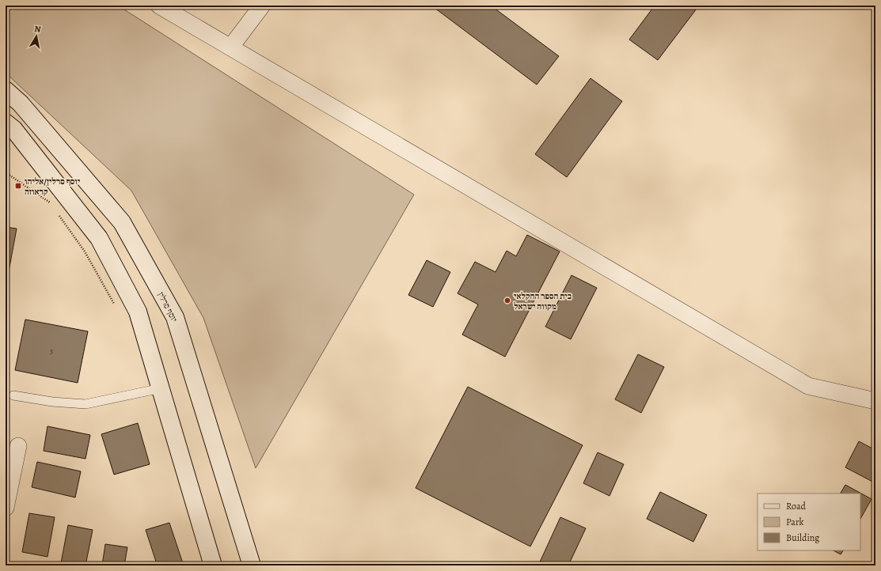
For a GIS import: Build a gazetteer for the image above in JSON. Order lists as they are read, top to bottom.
{
  "streets": {
    "main road": ["יוסף סרלין"]
  },
  "places": {
    "transit": ["יוסף סרלין/אליהו קראוזה"],
    "other": ["בית הספר החקלאי מקווה ישראל"]
  },
  "house_numbers": ["3"],
  "legend": ["Road", "Park", "Building"],
  "north": "top"
}
